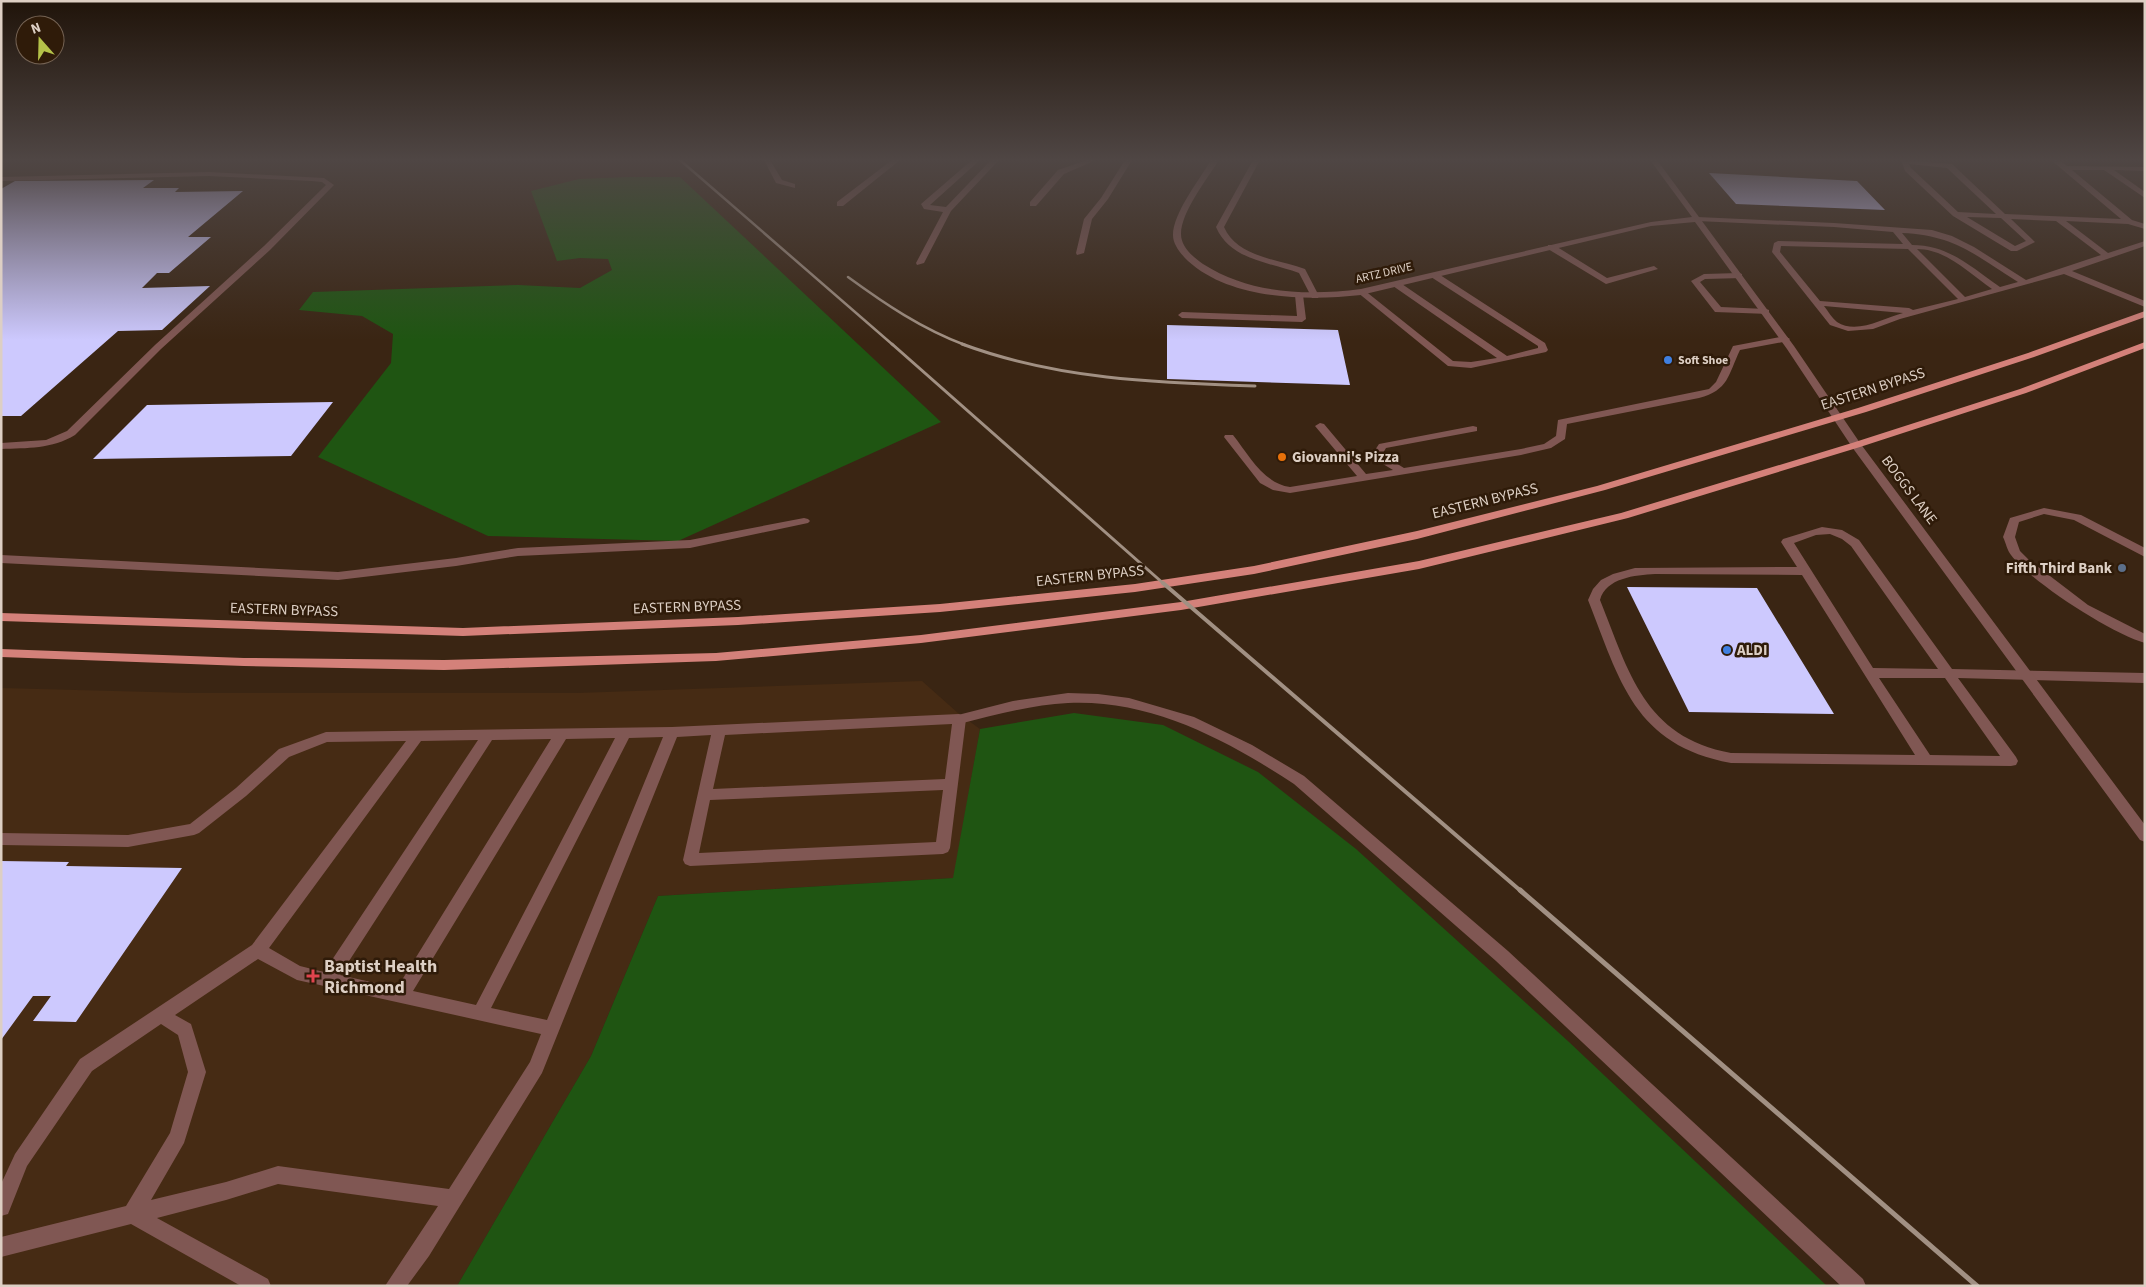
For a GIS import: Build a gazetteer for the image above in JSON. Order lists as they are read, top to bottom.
{
  "streets": {
    "main road": ["EASTERN BYPASS"],
    "street": ["ARTZ DRIVE", "BOGGS LANE"]
  },
  "crossings": [
    ["ARTZ DRIVE", "BOGGS LANE"],
    ["EASTERN BYPASS", "BOGGS LANE"]
  ],
  "places": {
    "other": [
      "Soft Shoe",
      "Giovanni's Pizza",
      "Fifth Third Bank",
      "ALDI"
    ],
    "health": ["Baptist Health Richmond"]
  },
  "north": "top"
}
